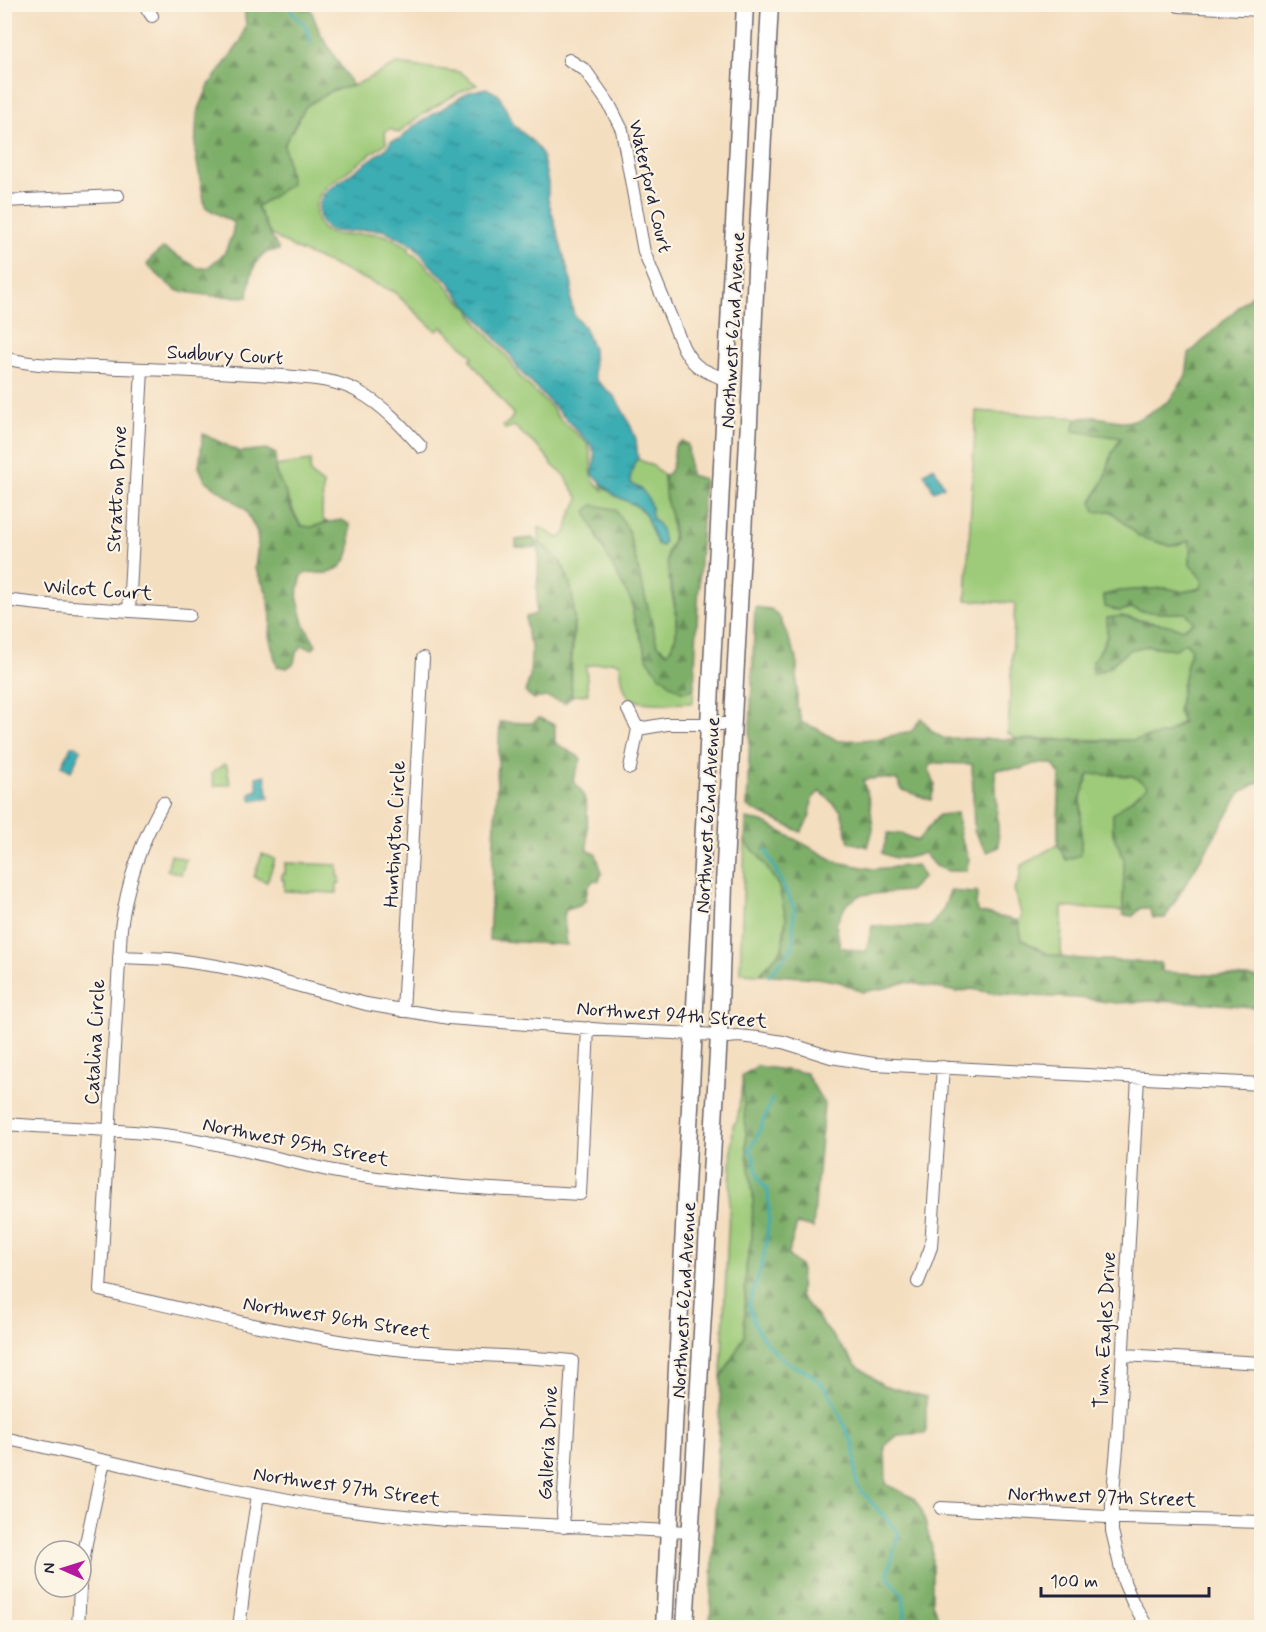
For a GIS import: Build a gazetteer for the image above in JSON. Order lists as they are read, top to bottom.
{
  "streets": {
    "street": [
      "Waterford Court",
      "Northwest 62nd Avenue",
      "Sudbury Court",
      "Stratton Drive",
      "Wilcot Court",
      "Huntington Circle",
      "Northwest 94th Street",
      "Catalina Circle",
      "Northwest 95th Street",
      "Northwest 96th Street",
      "Twin Eagles Drive",
      "Galleria Drive",
      "Northwest 97th Street"
    ]
  },
  "crossings": [
    ["Waterford Court", "Northwest 62nd Avenue"],
    ["Northwest 62nd Avenue", "Northwest 94th Street"],
    ["Northwest 62nd Avenue", "Northwest 97th Street"],
    ["Sudbury Court", "Stratton Drive"],
    ["Stratton Drive", "Wilcot Court"],
    ["Huntington Circle", "Northwest 94th Street"],
    ["Northwest 94th Street", "Catalina Circle"],
    ["Northwest 94th Street", "Northwest 95th Street"],
    ["Northwest 94th Street", "Twin Eagles Drive"],
    ["Catalina Circle", "Northwest 95th Street"],
    ["Catalina Circle", "Northwest 96th Street"],
    ["Northwest 96th Street", "Galleria Drive"],
    ["Twin Eagles Drive", "Northwest 97th Street"],
    ["Galleria Drive", "Northwest 97th Street"]
  ],
  "scale_bar": "100 m",
  "north": "left"
}
